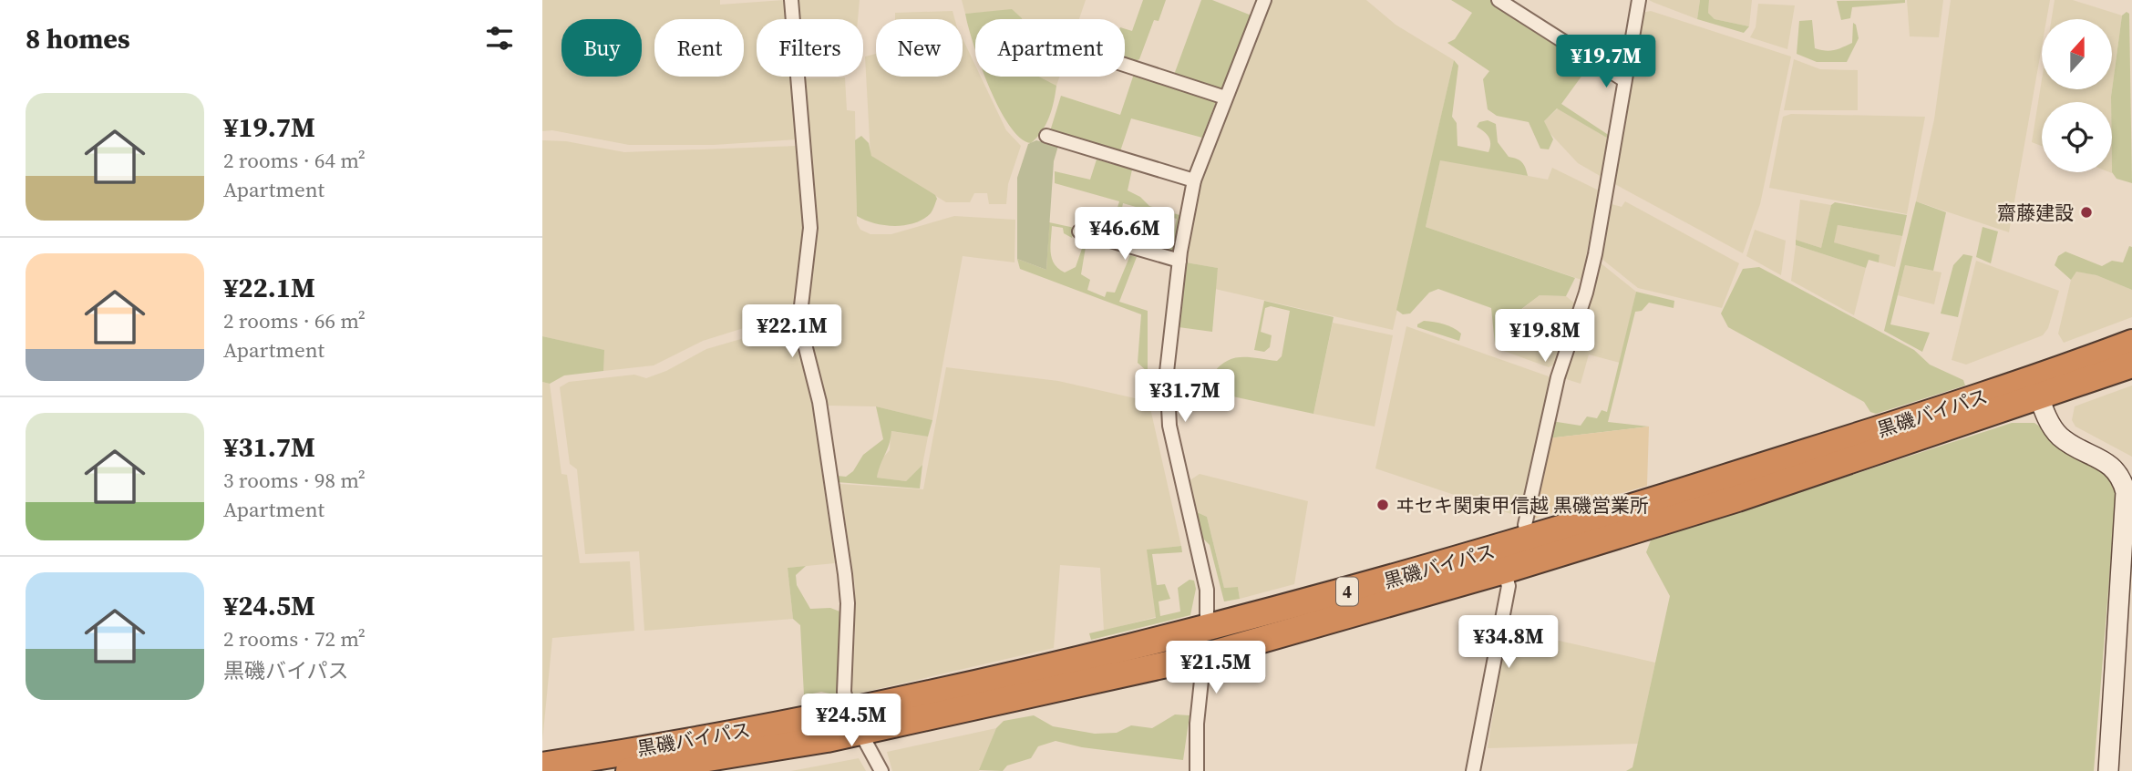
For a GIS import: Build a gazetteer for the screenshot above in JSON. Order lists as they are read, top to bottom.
{
  "streets": {
    "highway": ["黒磯バイパス", "4"]
  },
  "places": ["齋藤建設", "ヰセキ関東甲信越 黒磯営業所"],
  "north": "top",
  "page": {
    "heading": "8 homes",
    "chip": [
      "Buy",
      "Rent",
      "Filters",
      "New",
      "Apartment"
    ],
    "price": [
      "¥19.7M",
      "¥46.6M",
      "¥22.1M",
      "¥19.8M",
      "¥31.7M",
      "¥34.8M",
      "¥21.5M",
      "¥24.5M"
    ],
    "list": [
      {
        "name": "¥19.7M",
        "note": "2 rooms · 64 m² · Apartment"
      },
      {
        "name": "¥22.1M",
        "note": "2 rooms · 66 m² · Apartment"
      },
      {
        "name": "¥31.7M",
        "note": "3 rooms · 98 m² · Apartment"
      },
      {
        "name": "¥24.5M",
        "note": "2 rooms · 72 m² · 黒磯バイパス"
      }
    ]
  }
}
